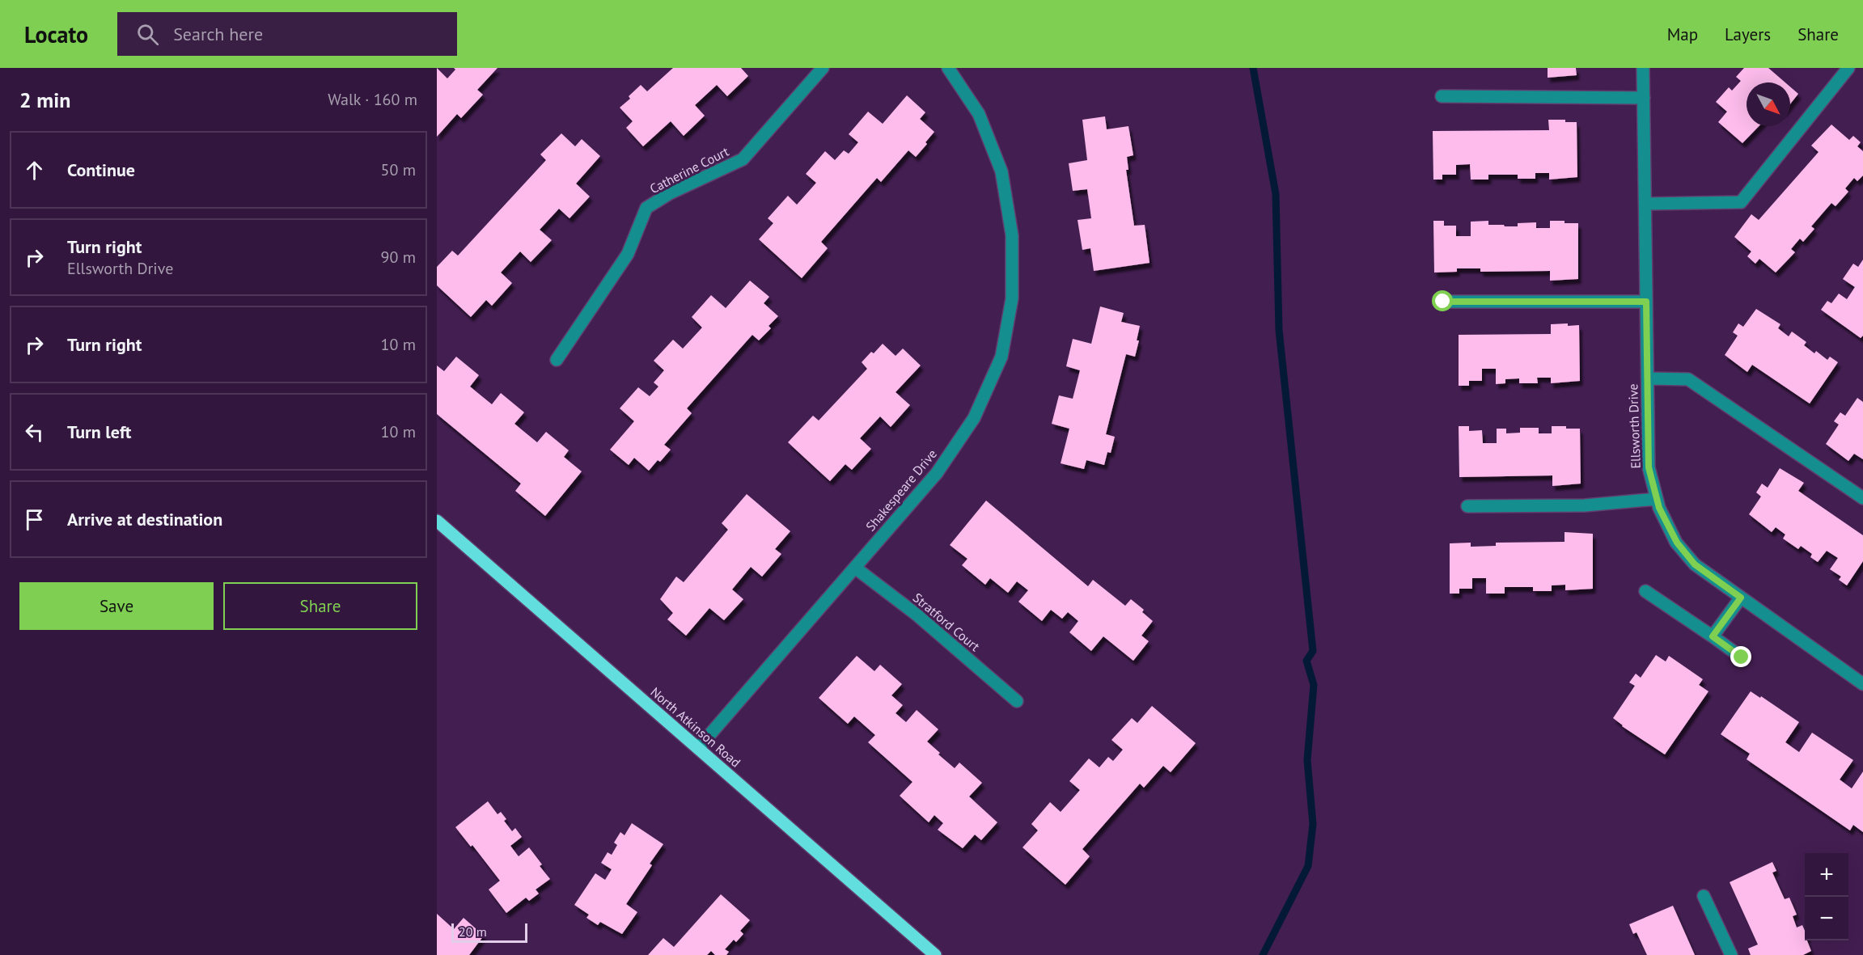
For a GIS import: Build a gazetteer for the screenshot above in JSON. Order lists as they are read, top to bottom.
{
  "streets": {
    "main road": ["North Atkinson Road"],
    "street": [
      "Catherine Court",
      "Ellsworth Drive",
      "Shakespeare Drive",
      "Stratford Court"
    ]
  },
  "crossings": [
    ["Shakespeare Drive", "Stratford Court"],
    ["Shakespeare Drive", "North Atkinson Road"]
  ],
  "scale_bar": "20 m",
  "north": "bottom right",
  "page": {
    "header": "Locato",
    "search": "Search here",
    "nav": ["Map", "Layers", "Share"],
    "heading": ["2 min", "Walk · 160 m"],
    "list": [
      ["Continue", "50 m"],
      ["Turn right", "Ellsworth Drive", "90 m"],
      ["Turn right", "10 m"],
      ["Turn left", "10 m"],
      "Arrive at destination"
    ],
    "buttons": ["Save", "Share"],
    "map_buttons": ["+", "−"],
    "scale": "20 m"
  }
}
